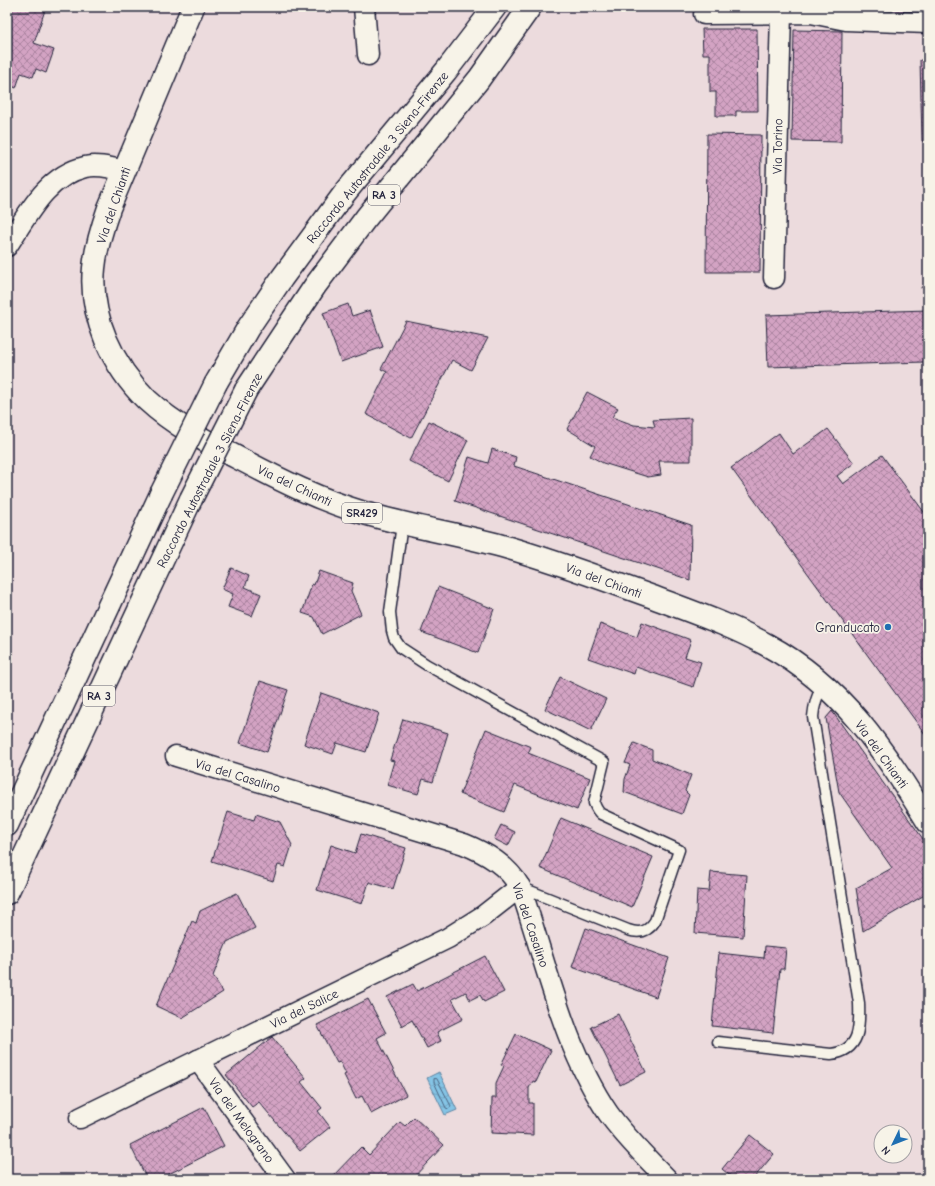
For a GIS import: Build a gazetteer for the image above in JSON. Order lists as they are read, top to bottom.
{
  "streets": {
    "main road": [
      "Raccordo Autostradale 3 Siena-Firenze",
      "RA 3",
      "Via del Chianti",
      "SR429"
    ],
    "street": [
      "Via Torino",
      "Via del Casalino",
      "Via del Salice",
      "Via del Melograno"
    ]
  },
  "crossings": [
    ["Via del Casalino", "Via del Salice"],
    ["Via del Salice", "Via del Melograno"]
  ],
  "places": ["Granducato"],
  "north": "bottom left"
}
